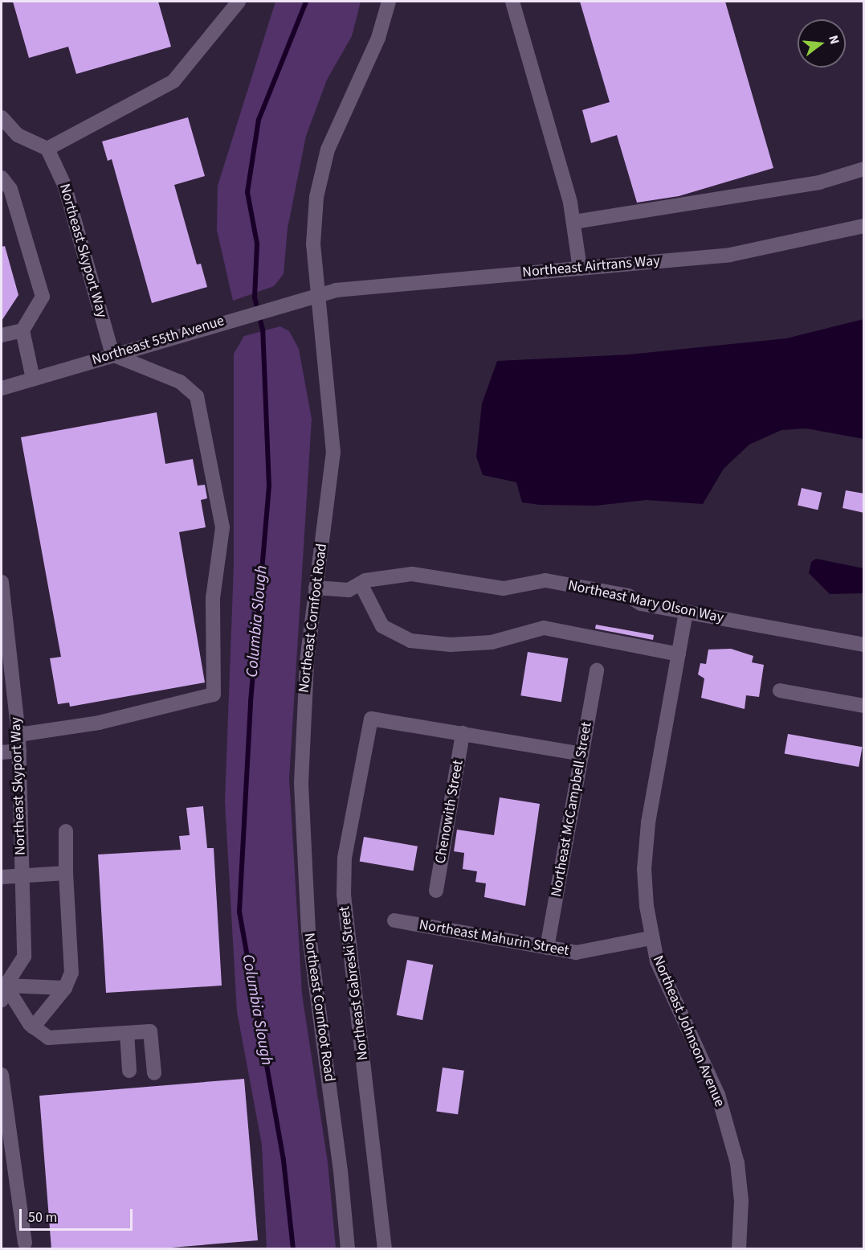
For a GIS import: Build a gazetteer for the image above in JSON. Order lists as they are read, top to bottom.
{
  "streets": {
    "street": [
      "Northeast Skyport Way",
      "Northeast Airtrans Way",
      "Northeast 55th Avenue",
      "Northeast Mary Olson Way",
      "Northeast Cornfoot Road",
      "Northeast McCampbell Street",
      "Chenowith Street",
      "Northeast Mahurin Street",
      "Northeast Gabreski Street",
      "Northeast Johnson Avenue"
    ]
  },
  "crossings": [
    ["Northeast Skyport Way", "Northeast 55th Avenue"],
    ["Northeast Airtrans Way", "Northeast 55th Avenue"],
    ["Northeast Airtrans Way", "Northeast Cornfoot Road"],
    ["Northeast 55th Avenue", "Northeast Cornfoot Road"],
    ["Northeast Mary Olson Way", "Northeast Cornfoot Road"],
    ["Northeast Mary Olson Way", "Northeast Johnson Avenue"],
    ["Northeast McCampbell Street", "Northeast Mahurin Street"],
    ["Chenowith Street", "Northeast Gabreski Street"],
    ["Northeast Mahurin Street", "Northeast Johnson Avenue"]
  ],
  "water": ["Columbia Slough"],
  "scale_bar": "50 m",
  "north": "right"
}
